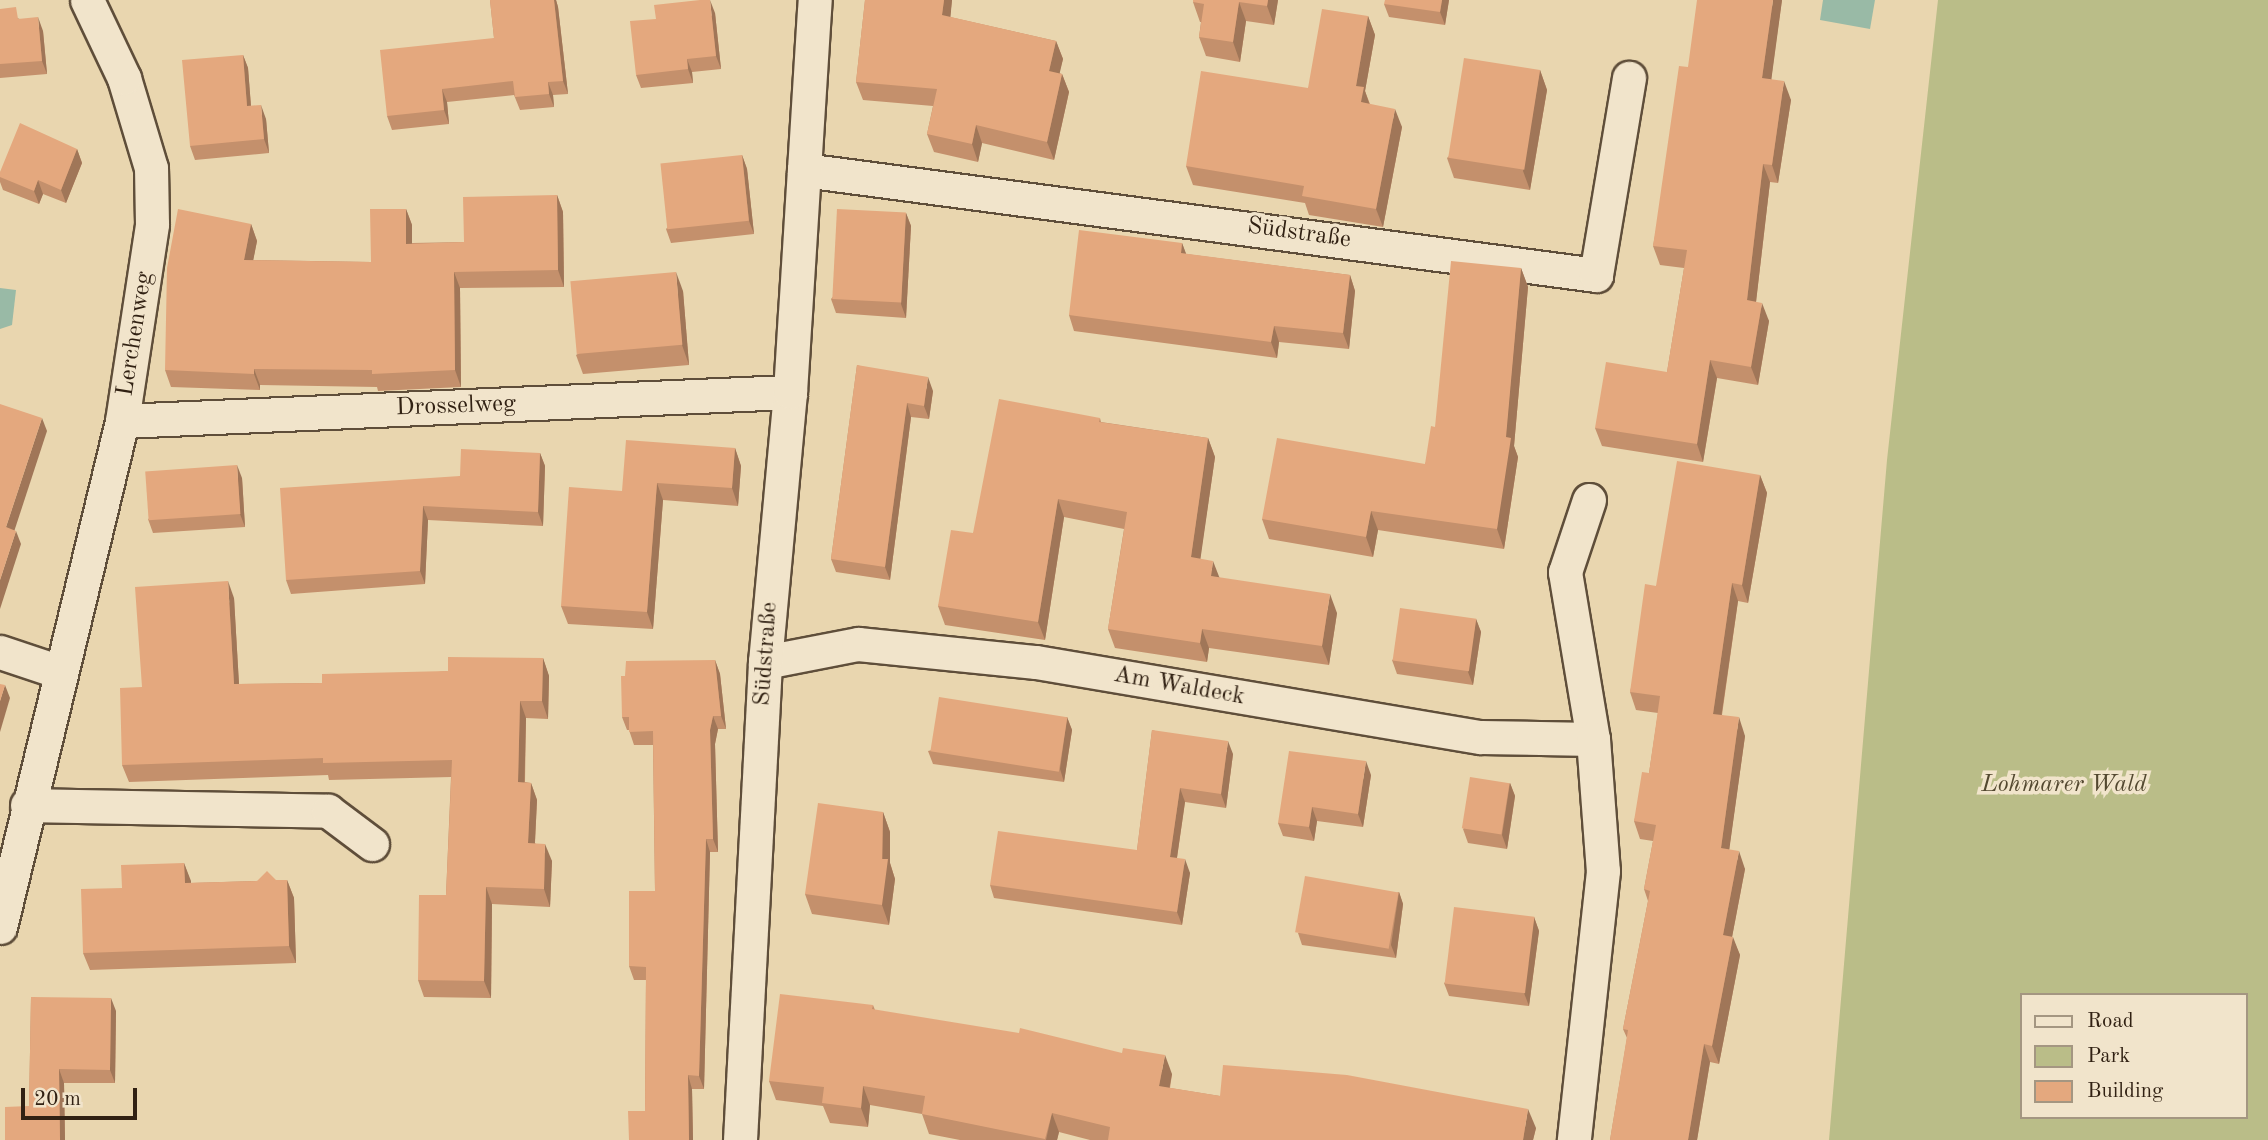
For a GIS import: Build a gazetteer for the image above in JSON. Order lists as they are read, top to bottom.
{
  "streets": {
    "street": [
      "Südstraße",
      "Lerchenweg",
      "Drosselweg",
      "Am Waldeck"
    ]
  },
  "crossings": [
    ["Südstraße", "Drosselweg"],
    ["Südstraße", "Am Waldeck"],
    ["Lerchenweg", "Drosselweg"]
  ],
  "parks": ["Lohmarer Wald"],
  "legend": ["Road", "Park", "Building"],
  "scale_bar": "20 m"
}
